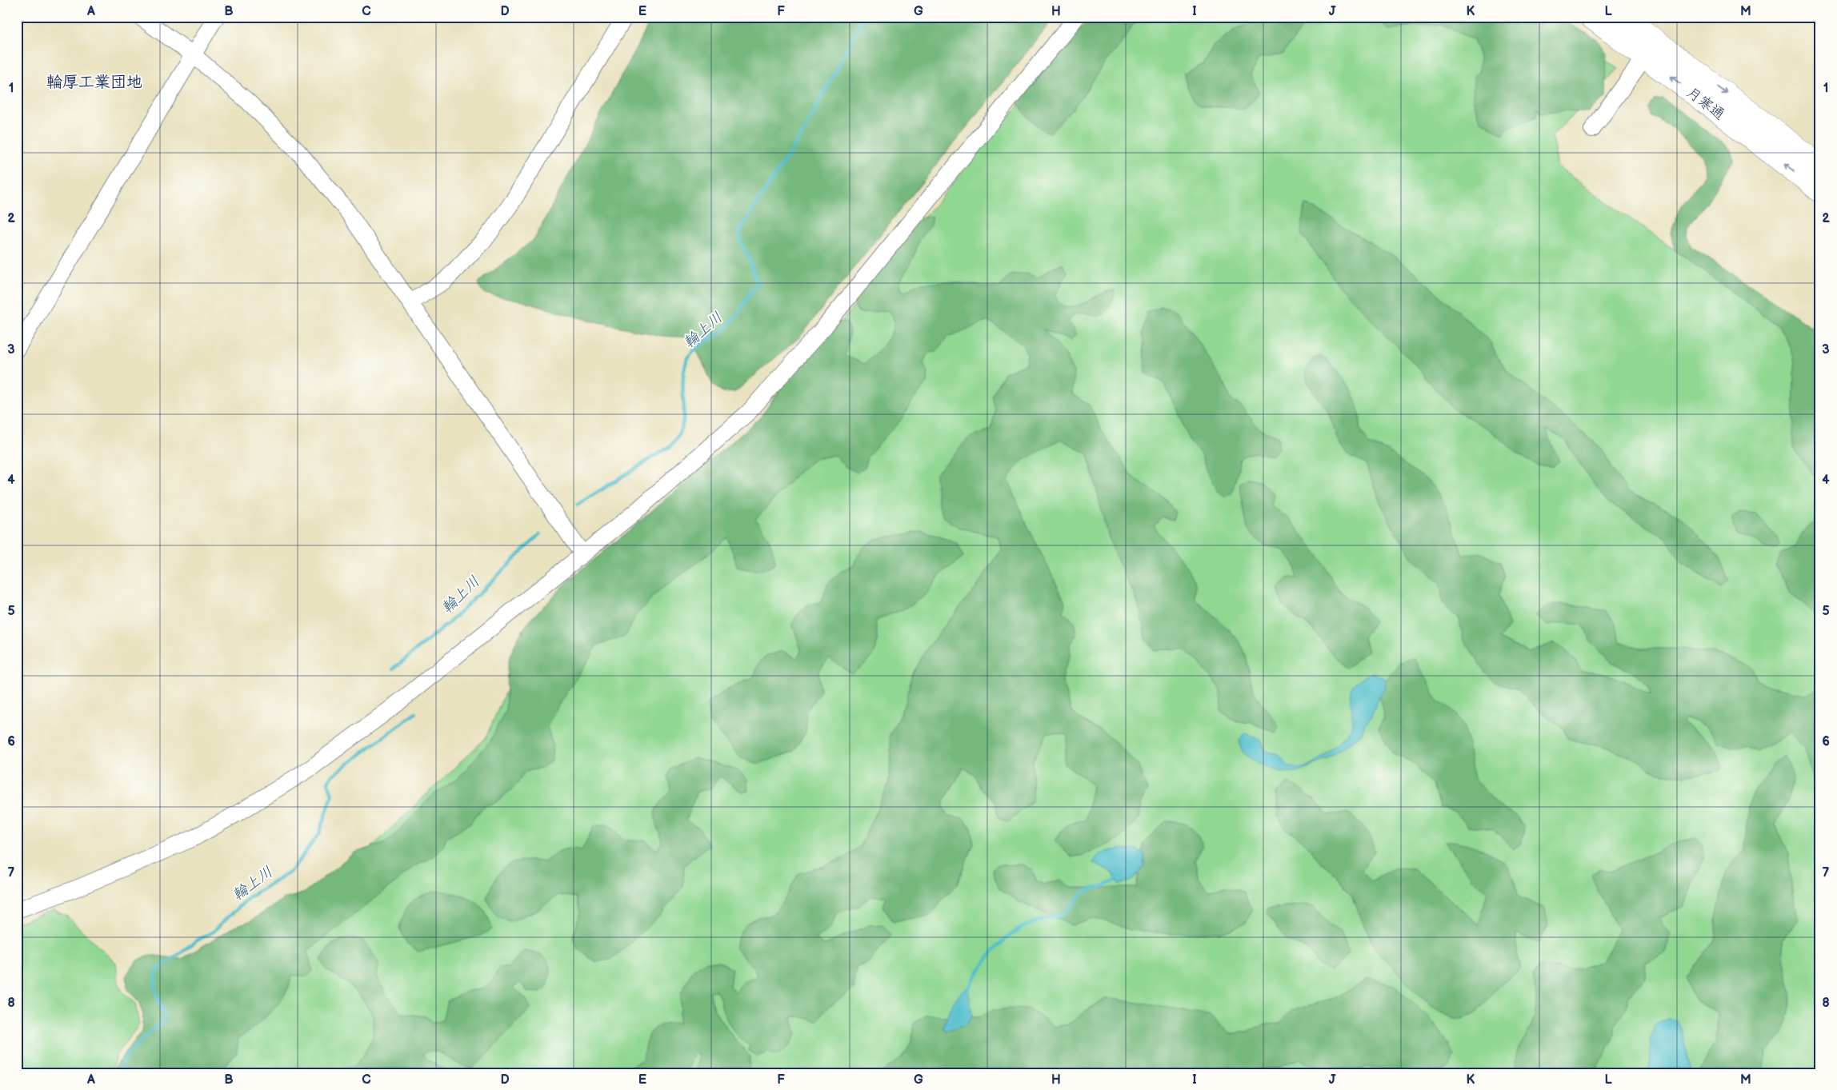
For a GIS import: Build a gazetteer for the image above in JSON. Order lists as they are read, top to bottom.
{
  "streets": {
    "highway": ["月寒通"]
  },
  "districts": ["輪厚工業団地"],
  "water": ["輪上川"],
  "grid": {
    "columns": [
      "A",
      "B",
      "C",
      "D",
      "E",
      "F",
      "G",
      "H",
      "I",
      "J",
      "K",
      "L",
      "M"
    ],
    "rows": [
      "1",
      "2",
      "3",
      "4",
      "5",
      "6",
      "7",
      "8"
    ]
  }
}
